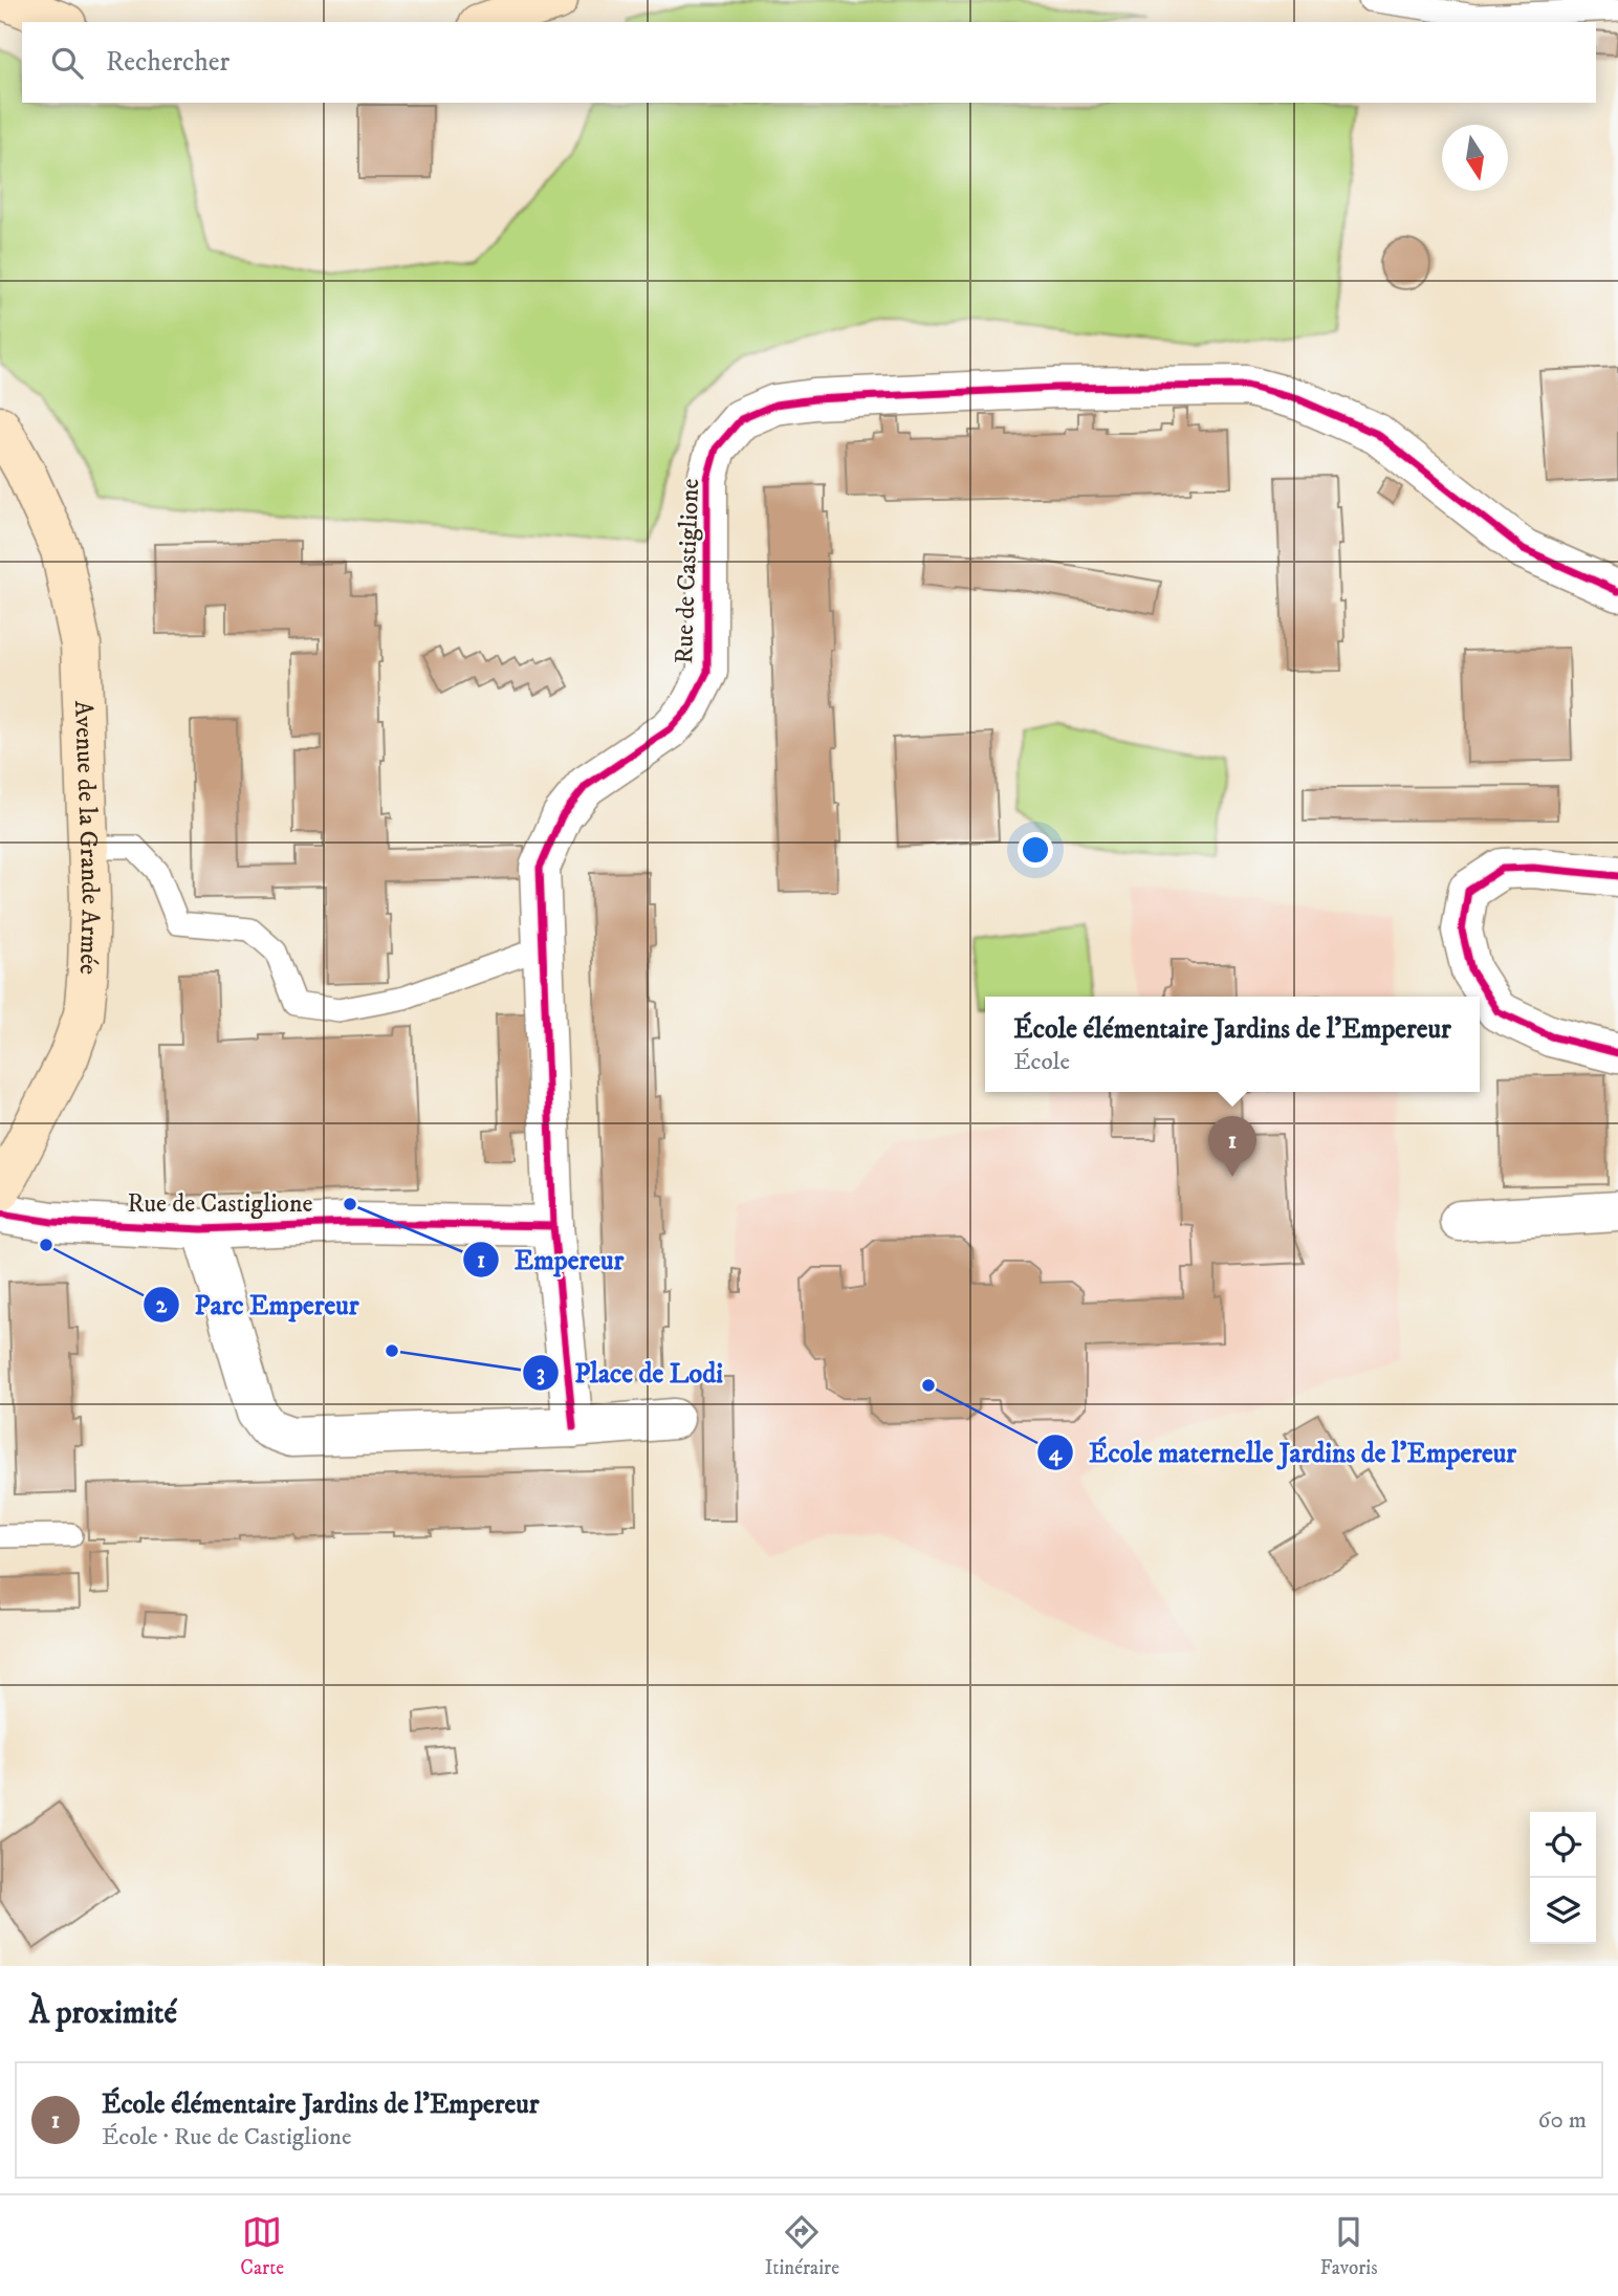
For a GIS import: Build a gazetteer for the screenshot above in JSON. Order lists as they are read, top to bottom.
{
  "streets": {
    "main road": ["Avenue de la Grande Armée"],
    "street": ["Rue de Castiglione"]
  },
  "places": [
    "Empereur",
    "Parc Empereur",
    "Place de Lodi",
    "École maternelle Jardins de l'Empereur"
  ],
  "north": "bottom",
  "page": {
    "search": "Rechercher",
    "popup": ["École élémentaire Jardins de l'Empereur", "École"],
    "pins": "1",
    "heading": "À proximité",
    "list": [
      {
        "mark": "1",
        "name": "École élémentaire Jardins de l'Empereur",
        "note": "École · Rue de Castiglione",
        "value": "60 m"
      }
    ],
    "nav": ["Carte", "Itinéraire", "Favoris"]
  }
}
